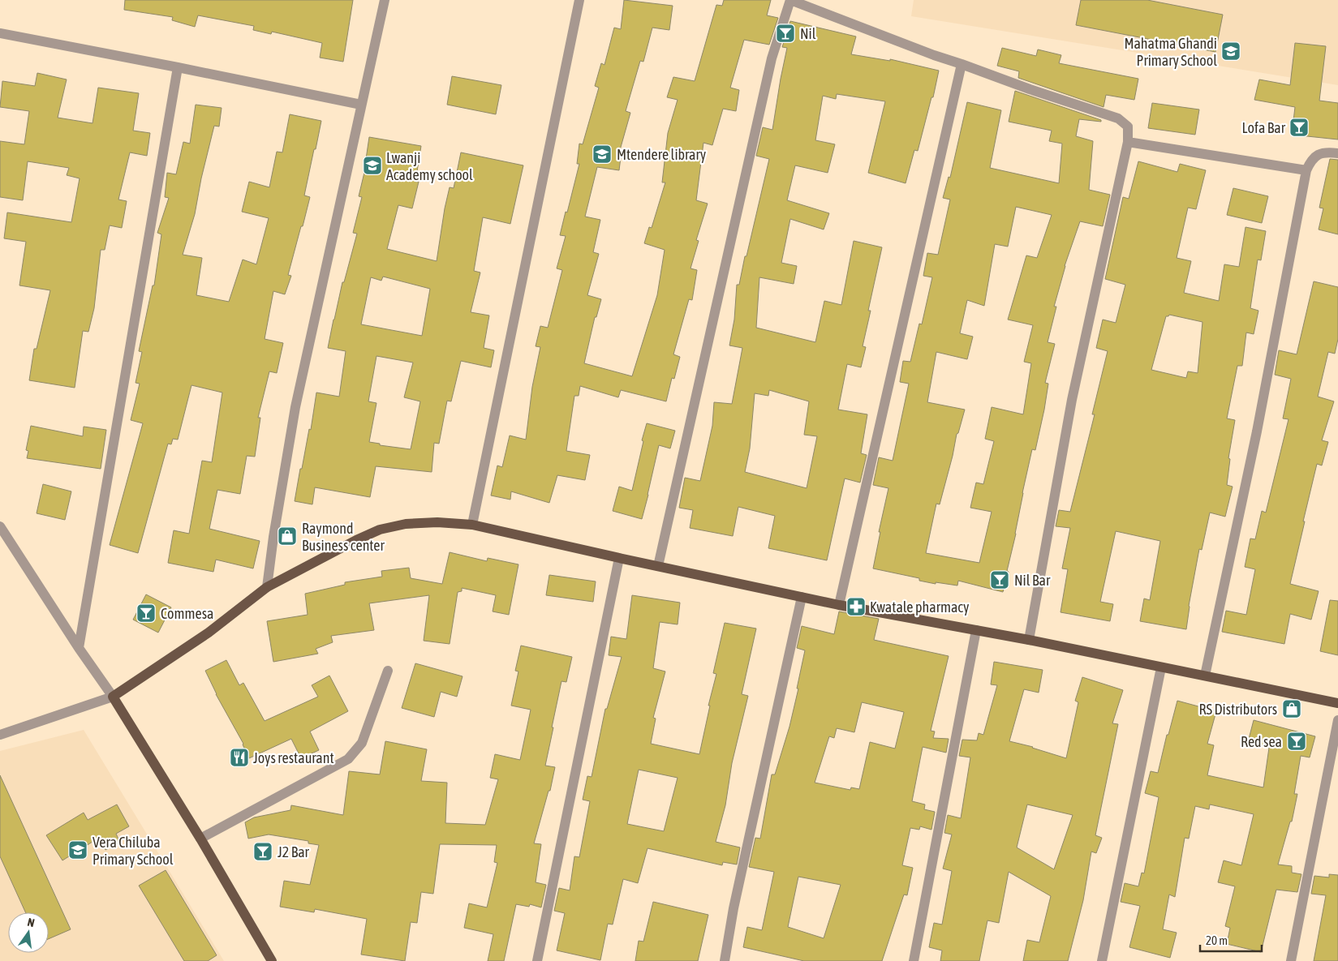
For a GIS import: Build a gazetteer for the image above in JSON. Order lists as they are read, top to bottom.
{
  "places": {
    "bar": [
      "Nil",
      "Lofa Bar",
      "Nil Bar",
      "Commesa",
      "Red sea",
      "J2 Bar"
    ],
    "school or university": [
      "Mahatma Ghandi Primary School",
      "Mtendere library",
      "Lwanji Academy school",
      "Vera Chiluba Primary School"
    ],
    "shop": ["Raymond Business center", "RS Distributors"],
    "pharmacy": ["Kwatale pharmacy"],
    "restaurant": ["Joys restaurant"]
  },
  "scale_bar": "20 m",
  "north": "top"
}
